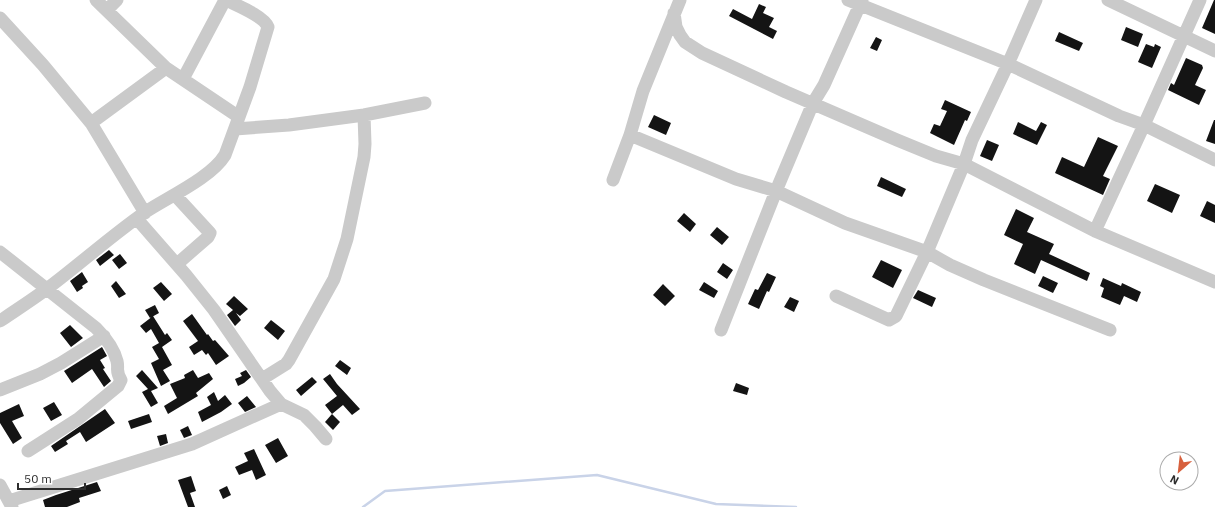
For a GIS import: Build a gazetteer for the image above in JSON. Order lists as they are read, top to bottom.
{
  "scale_bar": "50 m",
  "north": "bottom left"
}
